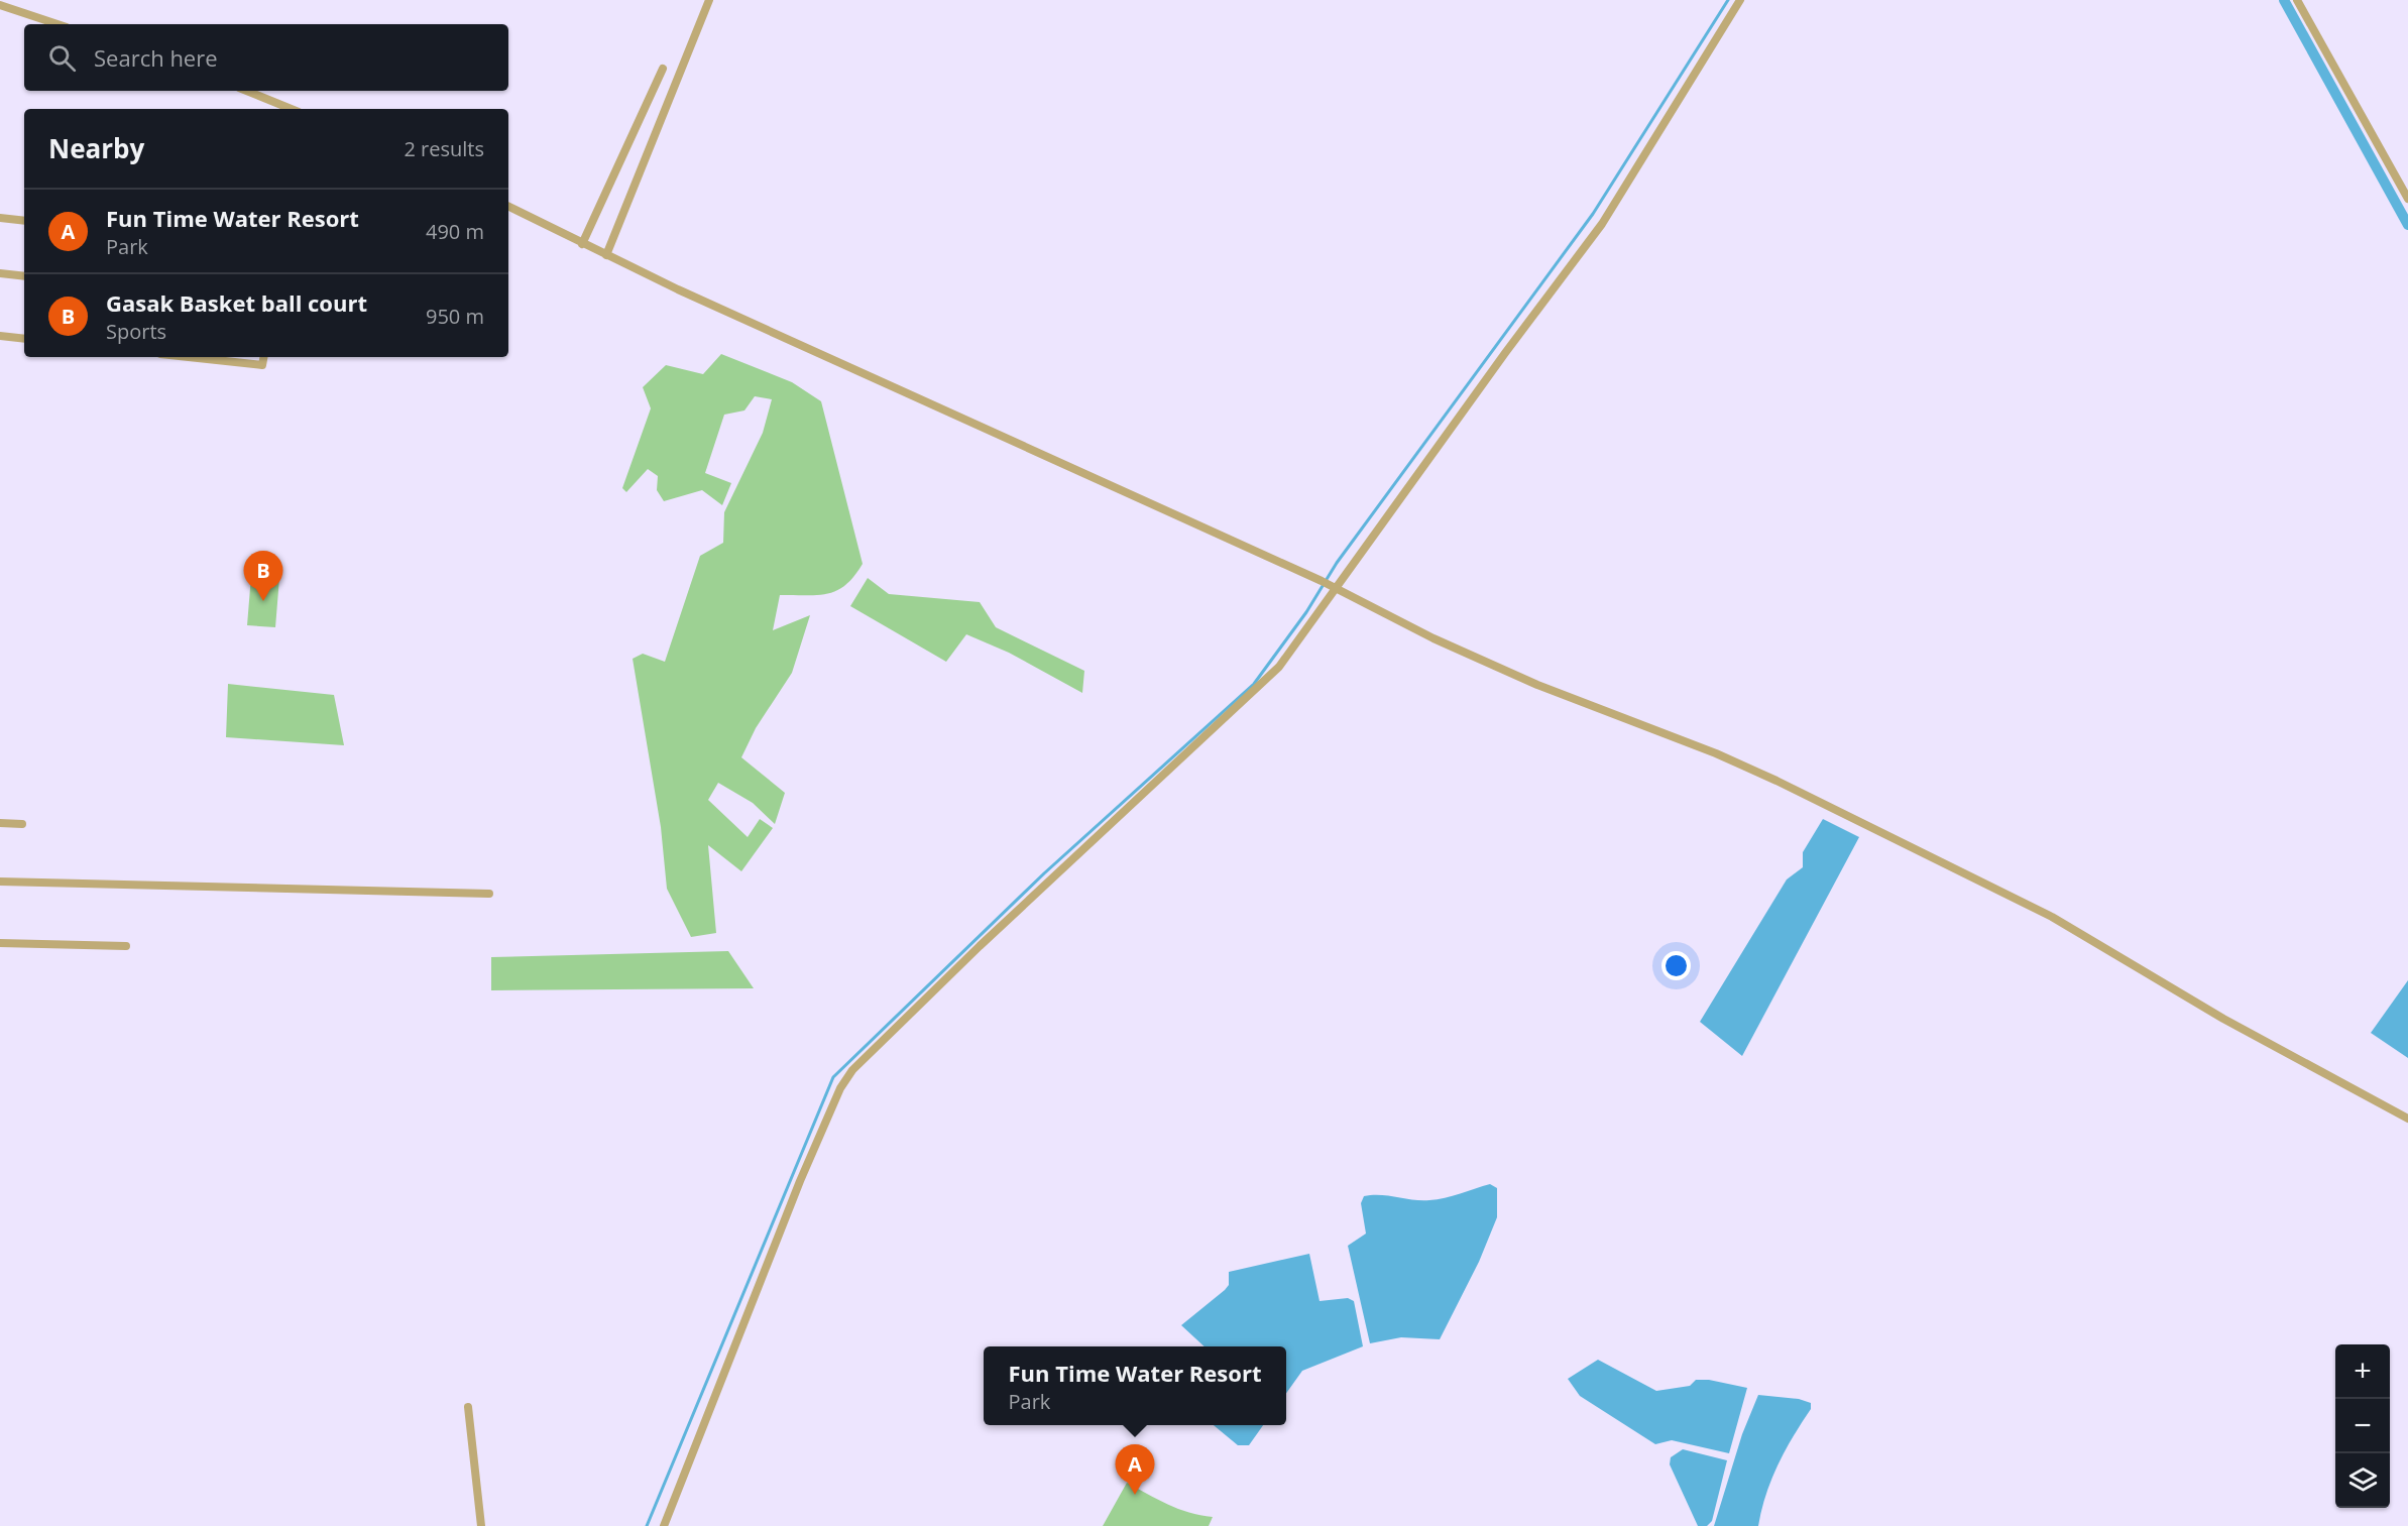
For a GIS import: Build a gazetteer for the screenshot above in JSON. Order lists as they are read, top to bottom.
{
  "page": {
    "search": "Search here",
    "heading": ["Nearby", "2 results"],
    "list": [
      {
        "mark": "A",
        "name": "Fun Time Water Resort",
        "note": "Park",
        "value": "490 m"
      },
      {
        "mark": "B",
        "name": "Gasak Basket ball court",
        "note": "Sports",
        "value": "950 m"
      }
    ],
    "pins": ["B", "A"],
    "map_buttons": ["+", "−"],
    "popup": ["Fun Time Water Resort", "Park"]
  }
}
